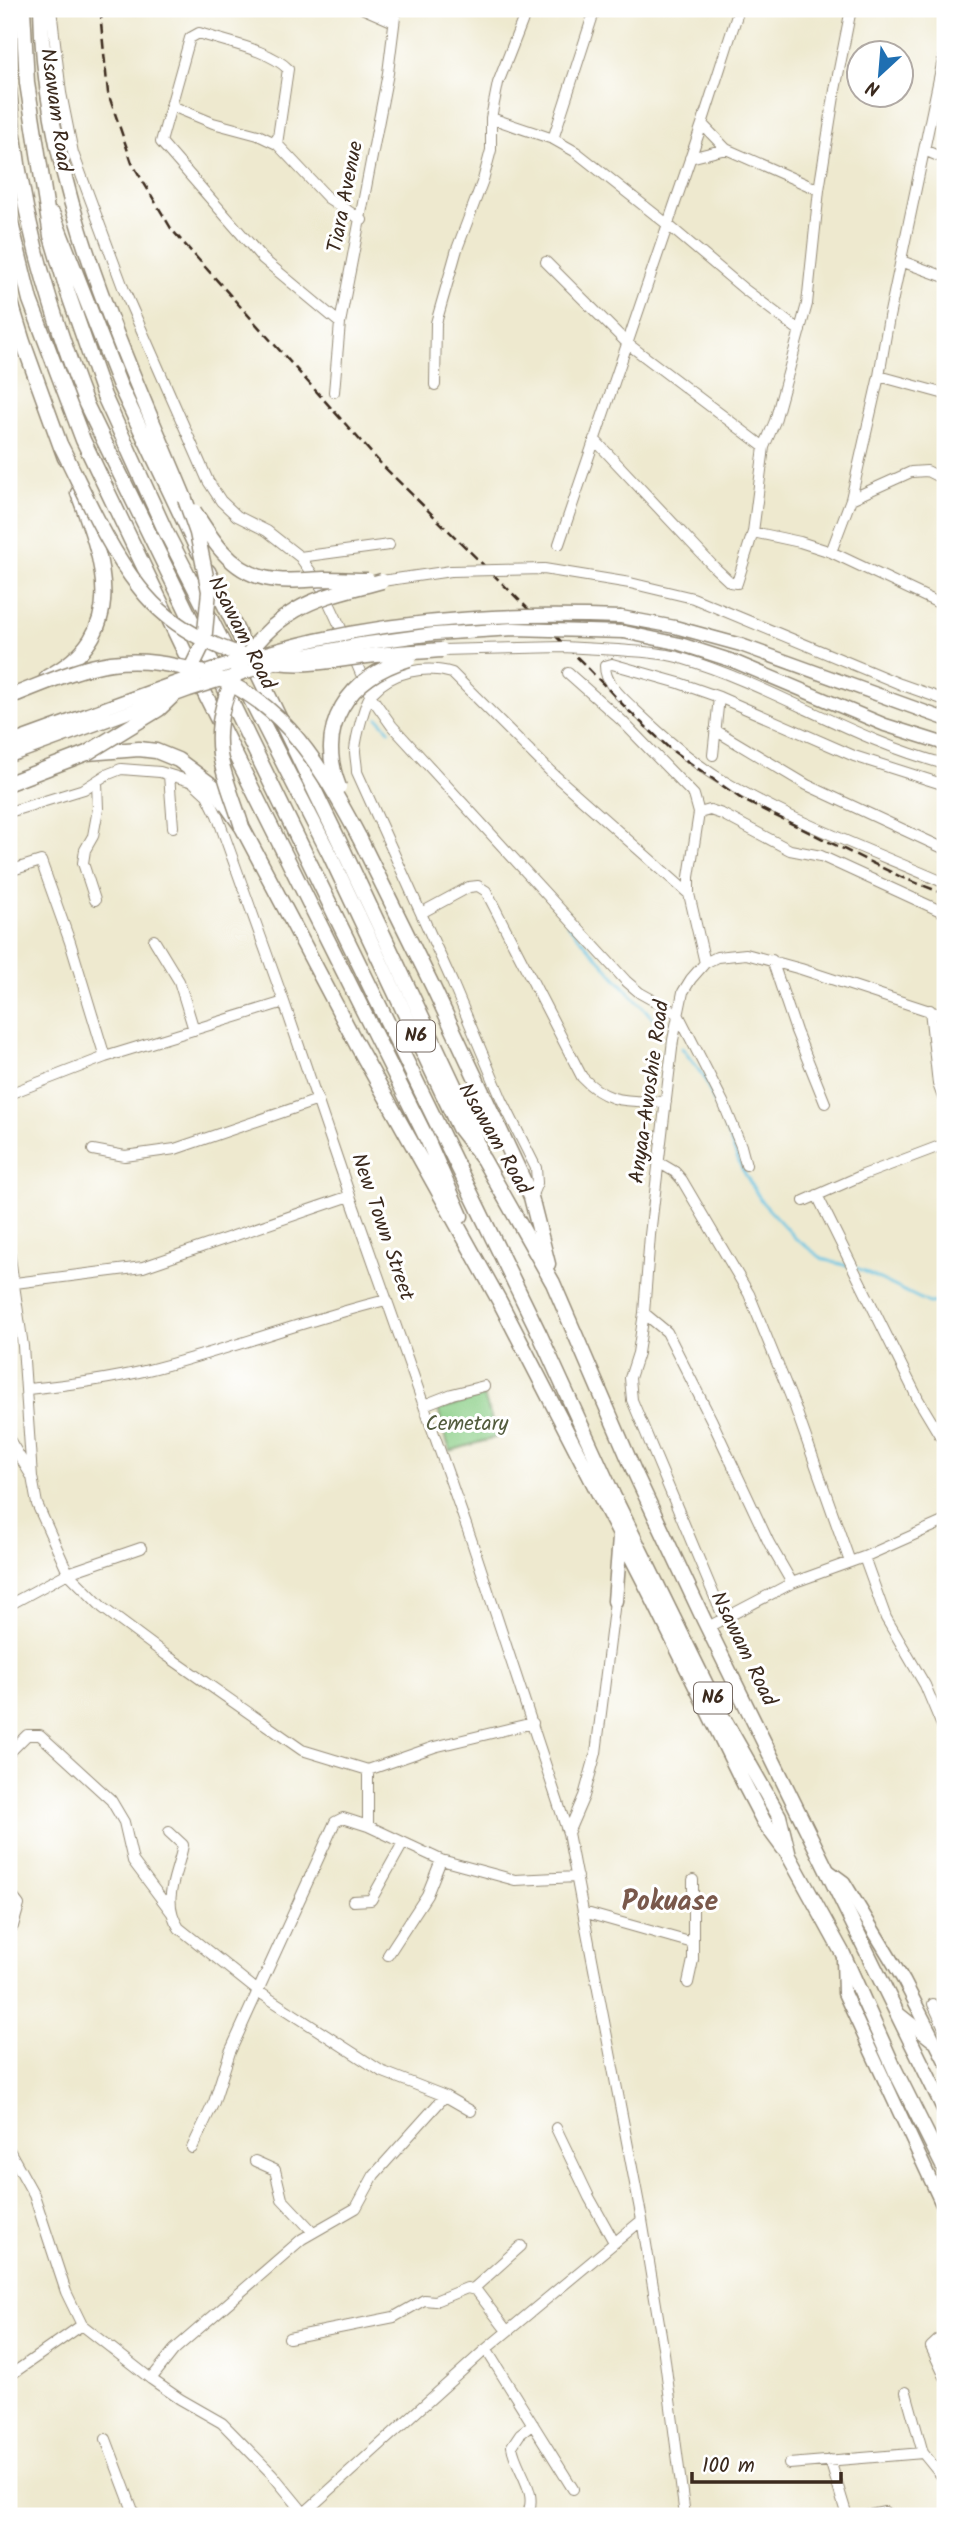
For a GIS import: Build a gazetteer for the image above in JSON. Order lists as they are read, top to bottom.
{
  "streets": {
    "highway": ["Nsawam Road", "N6"],
    "street": ["Tiara Avenue", "Anyaa-Awoshie Road", "New Town Street"]
  },
  "districts": ["Pokuase"],
  "parks": ["Cemetary"],
  "scale_bar": "100 m",
  "north": "bottom left"
}
